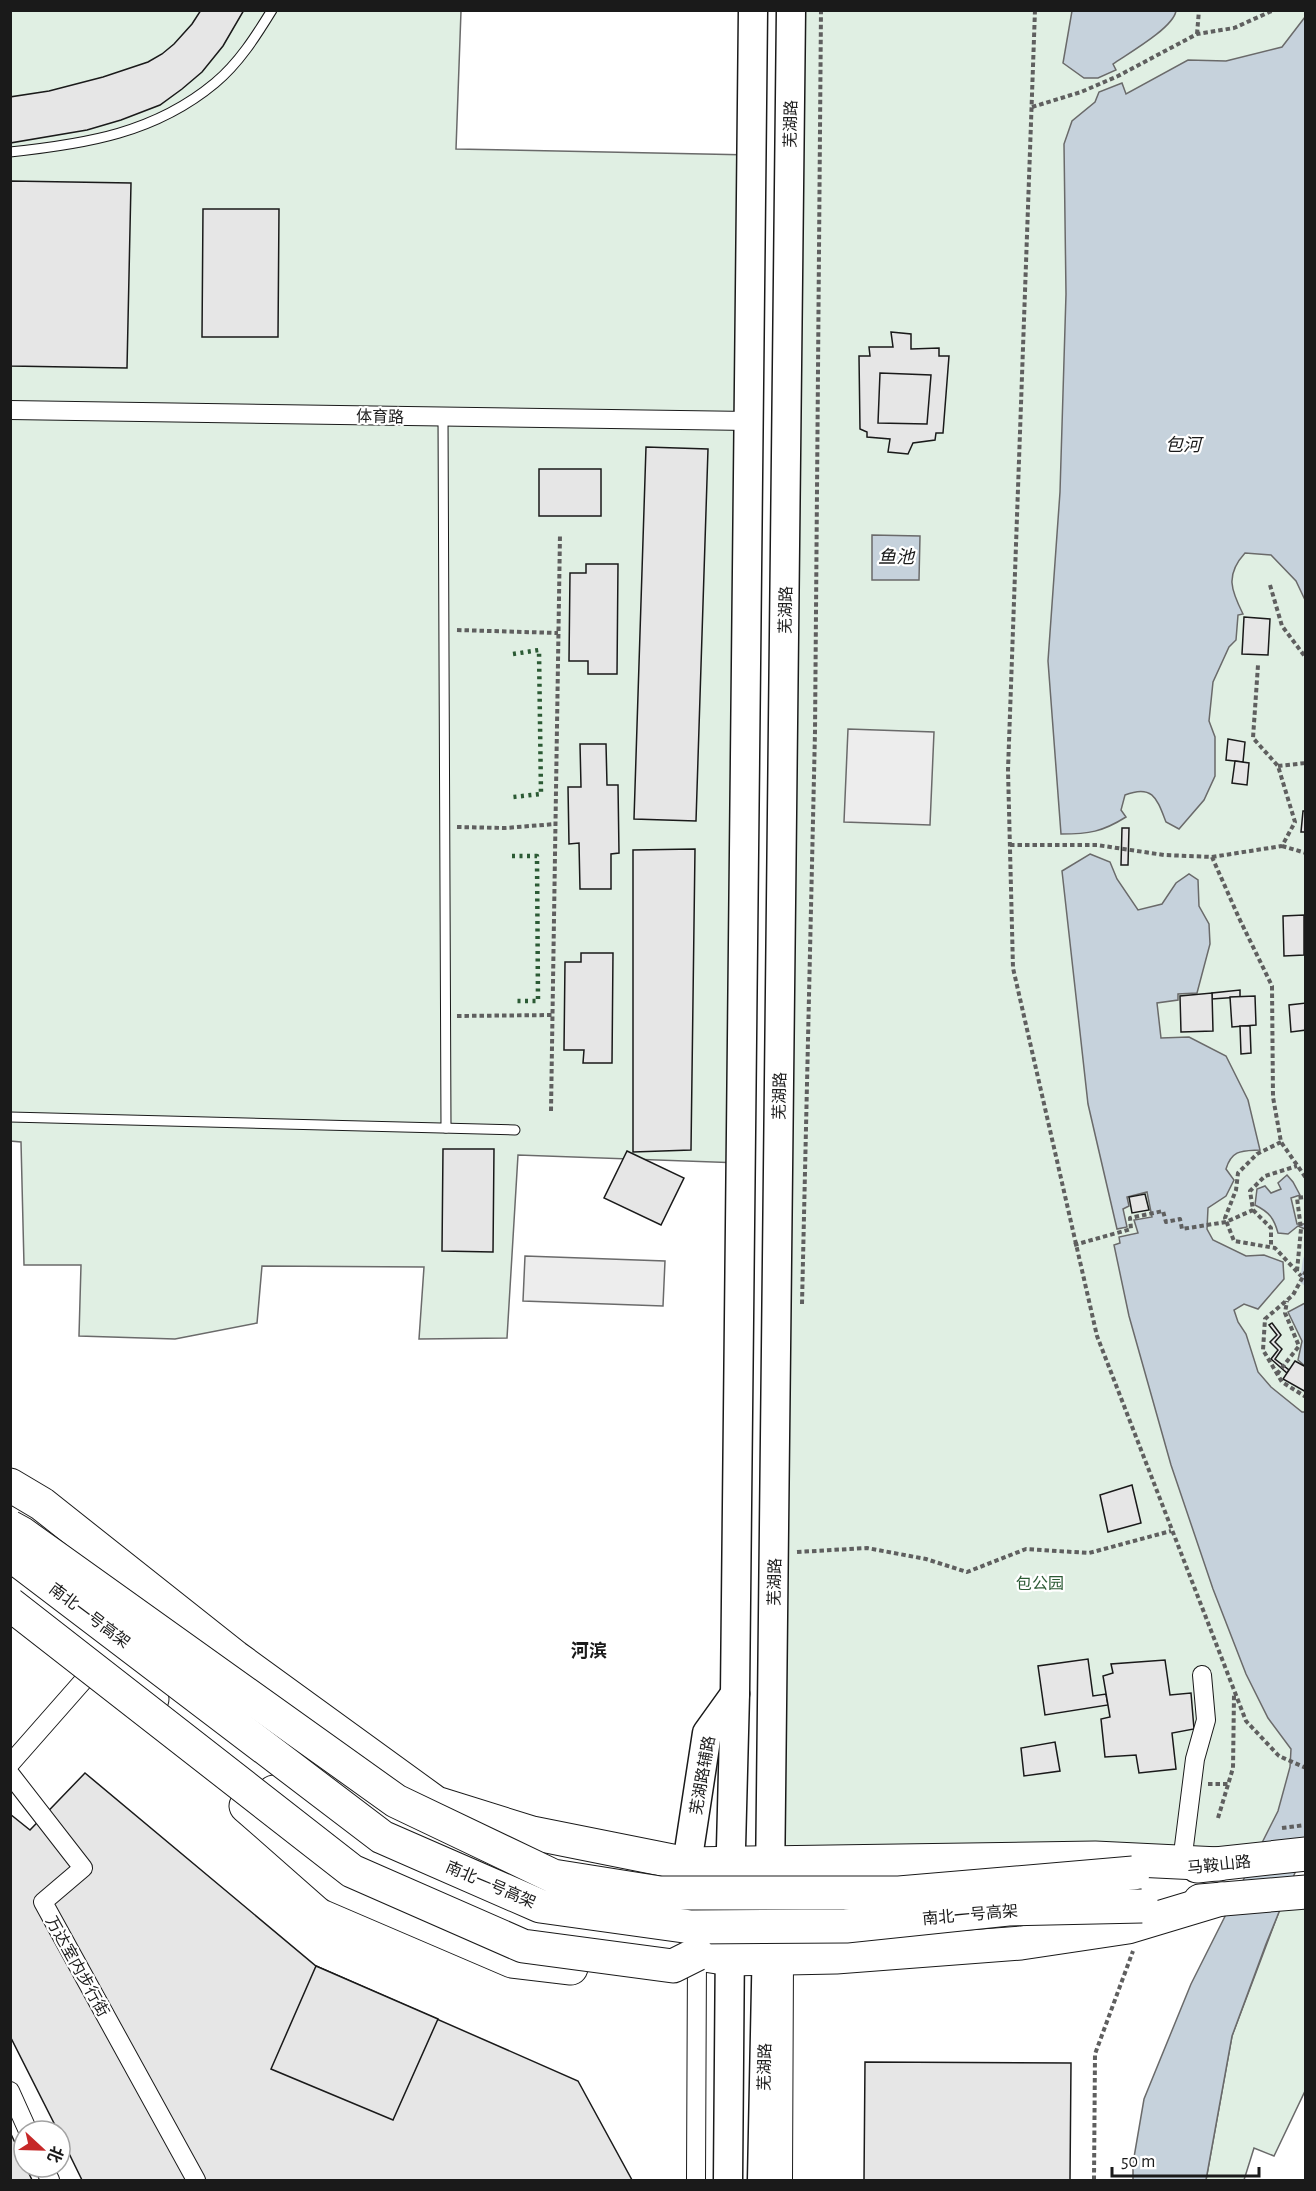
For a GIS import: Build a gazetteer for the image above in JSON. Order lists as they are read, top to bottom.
{
  "streets": {
    "highway": ["南北一号高架", "马鞍山路"],
    "main road": ["芜湖路", "芜湖路辅路"],
    "street": ["体育路", "万达室内步行街"]
  },
  "crossings": [
    ["南北一号高架", "马鞍山路"]
  ],
  "districts": ["河滨"],
  "water": ["包河", "鱼池"],
  "parks": ["包公园"],
  "scale_bar": "50 m",
  "north": "right"
}
